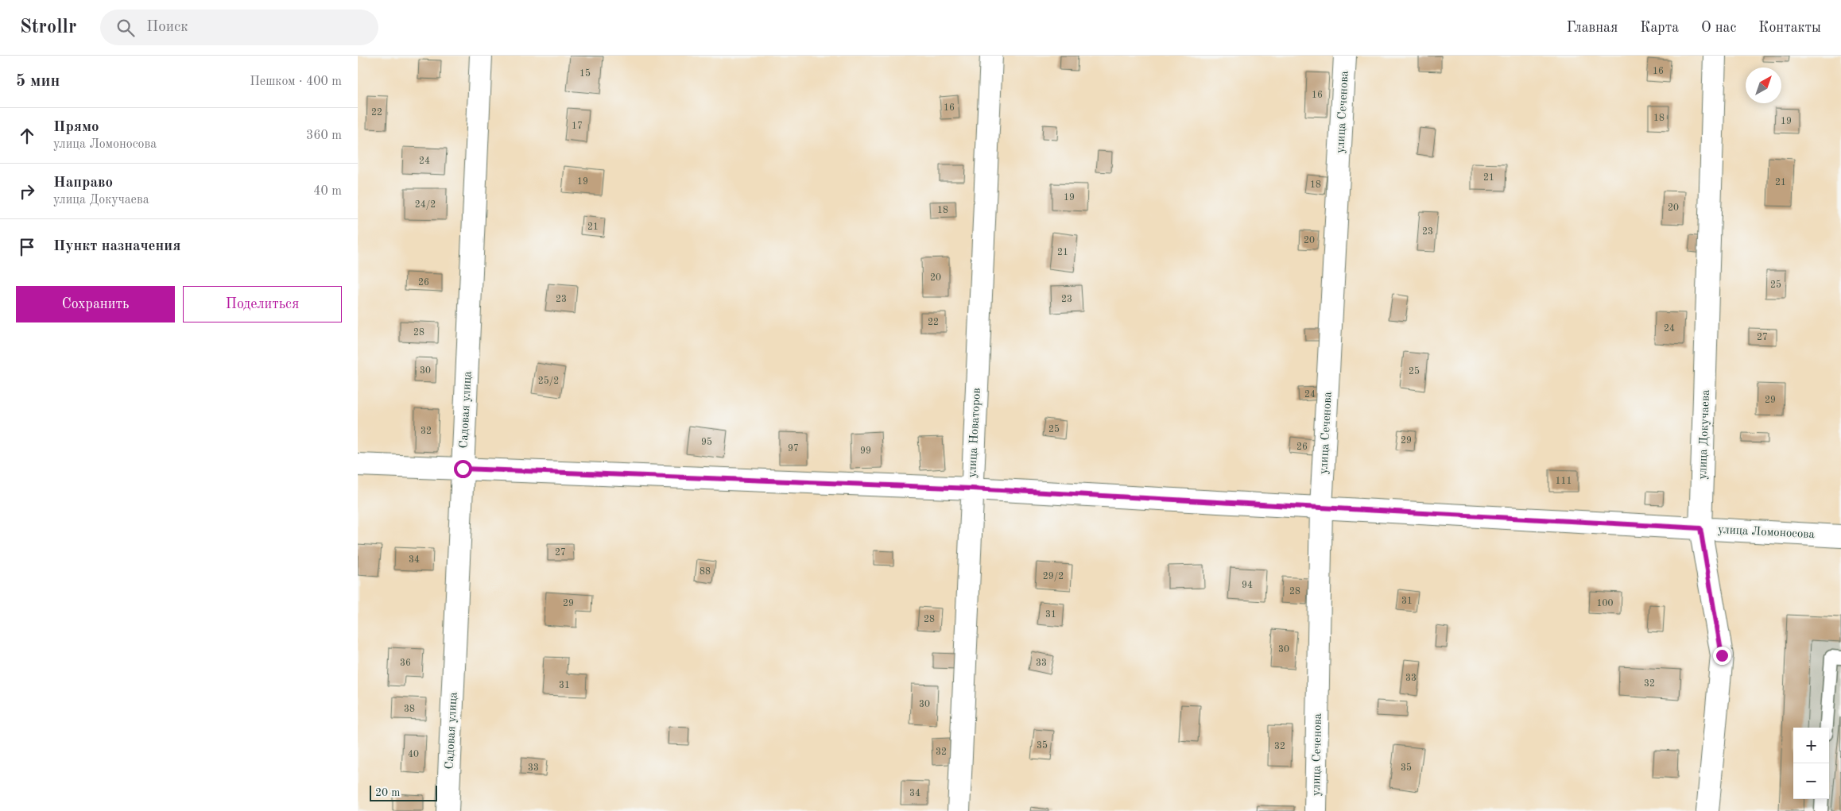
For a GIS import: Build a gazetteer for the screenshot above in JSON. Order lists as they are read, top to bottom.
{
  "streets": {
    "street": [
      "улица Сеченова",
      "Садовая улица",
      "улица Новаторов",
      "улица Докучаева",
      "улица Ломоносова"
    ]
  },
  "crossings": [
    ["улица Сеченова", "улица Ломоносова"],
    ["Садовая улица", "улица Ломоносова"],
    ["улица Новаторов", "улица Ломоносова"],
    ["улица Докучаева", "улица Ломоносова"]
  ],
  "house_numbers": [
    "16",
    "15",
    "16",
    "16",
    "22",
    "18",
    "19",
    "17",
    "24",
    "21",
    "19",
    "21",
    "18",
    "19",
    "24/2",
    "20",
    "18",
    "21",
    "23",
    "20",
    "21",
    "20",
    "26",
    "25",
    "23",
    "23",
    "22",
    "24",
    "28",
    "27",
    "30",
    "25",
    "25/2",
    "24",
    "29",
    "25",
    "32",
    "29",
    "95",
    "26",
    "97",
    "99",
    "111",
    "27",
    "34",
    "88",
    "29/2",
    "94",
    "28",
    "31",
    "29",
    "100",
    "31",
    "28",
    "30",
    "36",
    "33",
    "33",
    "32",
    "31",
    "30",
    "38",
    "35",
    "32",
    "32",
    "40",
    "33",
    "35",
    "34"
  ],
  "scale_bar": "20 m",
  "north": "top right",
  "page": {
    "header": "Strollr",
    "search": "Поиск",
    "nav": [
      "Главная",
      "Карта",
      "О нас",
      "Контакты"
    ],
    "heading": ["5 мин", "Пешком · 400 m"],
    "list": [
      ["Прямо", "улица Ломоносова", "360 m"],
      ["Направо", "улица Докучаева", "40 m"],
      "Пункт назначения"
    ],
    "buttons": ["Сохранить", "Поделиться"],
    "map_buttons": ["+", "−"],
    "scale": "20 m"
  }
}
